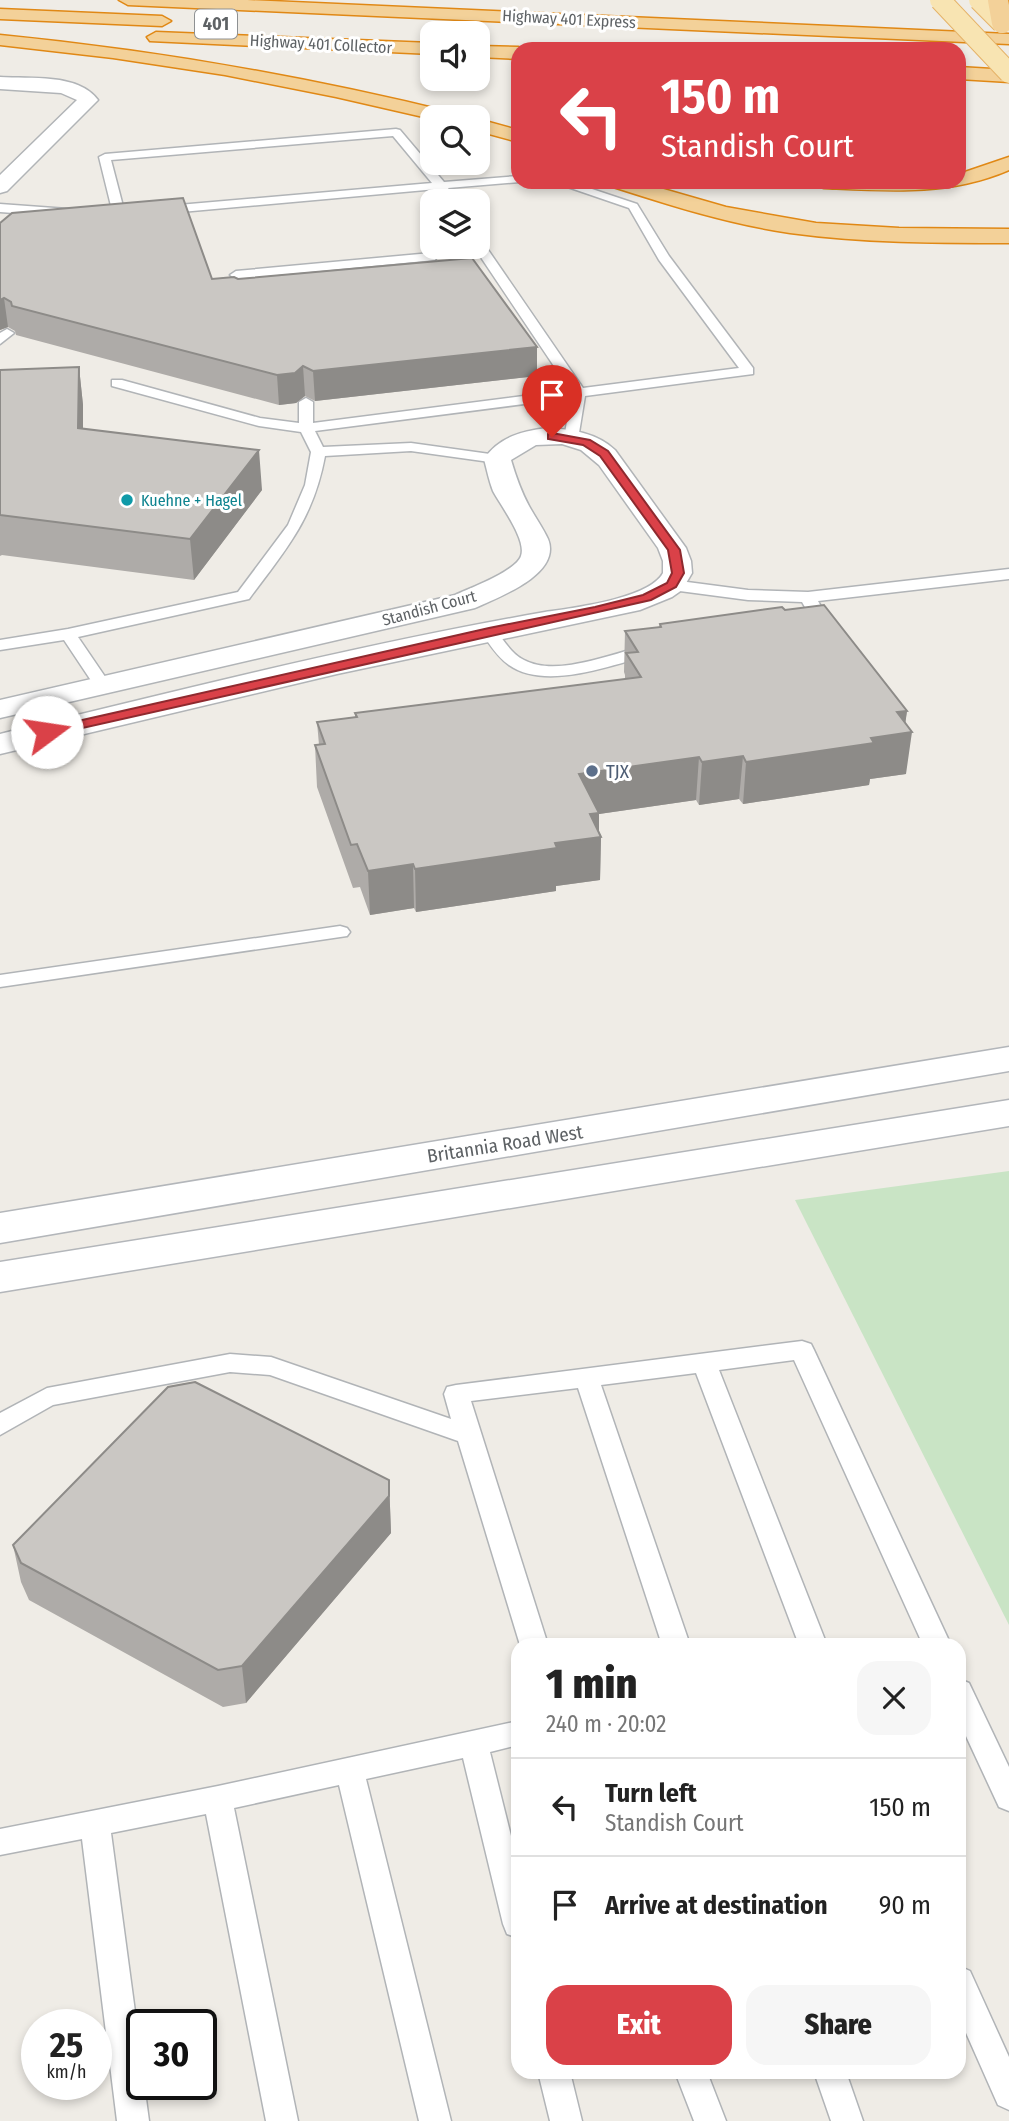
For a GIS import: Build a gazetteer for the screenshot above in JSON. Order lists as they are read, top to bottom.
{
  "streets": {
    "highway": ["Highway 401 Express", "401", "Highway 401 Collector"],
    "street": ["Standish Court", "Britannia Road West"]
  },
  "places": ["Kuehne + Hagel", "TJX"],
  "page": {
    "turn": ["150 m", "Standish Court"],
    "heading": ["1 min", "240 m · 20:02"],
    "list": [
      {
        "name": "Turn left",
        "note": "Standish Court",
        "value": "150 m"
      },
      {
        "name": "Arrive at destination",
        "value": "90 m"
      }
    ],
    "buttons": ["Exit", "Share"],
    "speed": "25 km/h",
    "limit": "30"
  }
}
